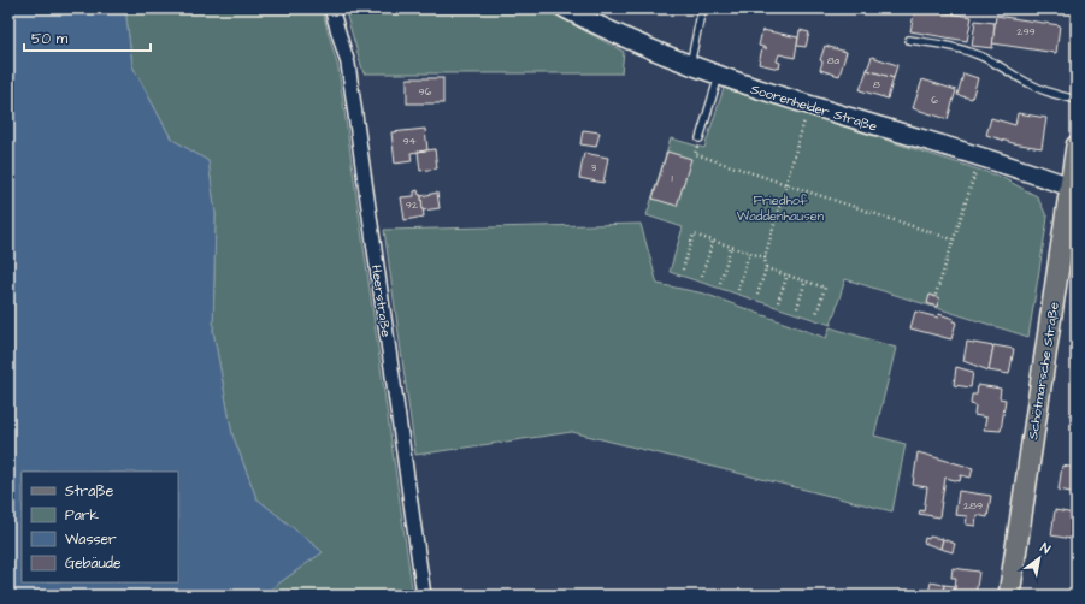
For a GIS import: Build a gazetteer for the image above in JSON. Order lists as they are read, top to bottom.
{
  "streets": {
    "main road": ["Soorenheider Straße", "Schötmarsche Straße"],
    "street": ["Heerstraße"]
  },
  "crossings": [
    ["Soorenheider Straße", "Schötmarsche Straße"]
  ],
  "parks": ["Friedhof Waddenhausen"],
  "house_numbers": [
    "299",
    "8a",
    "8",
    "96",
    "6",
    "94",
    "3",
    "1",
    "92",
    "289"
  ],
  "legend": [
    "Straße",
    "Park",
    "Wasser",
    "Gebäude"
  ],
  "scale_bar": "50 m",
  "north": "top right"
}
